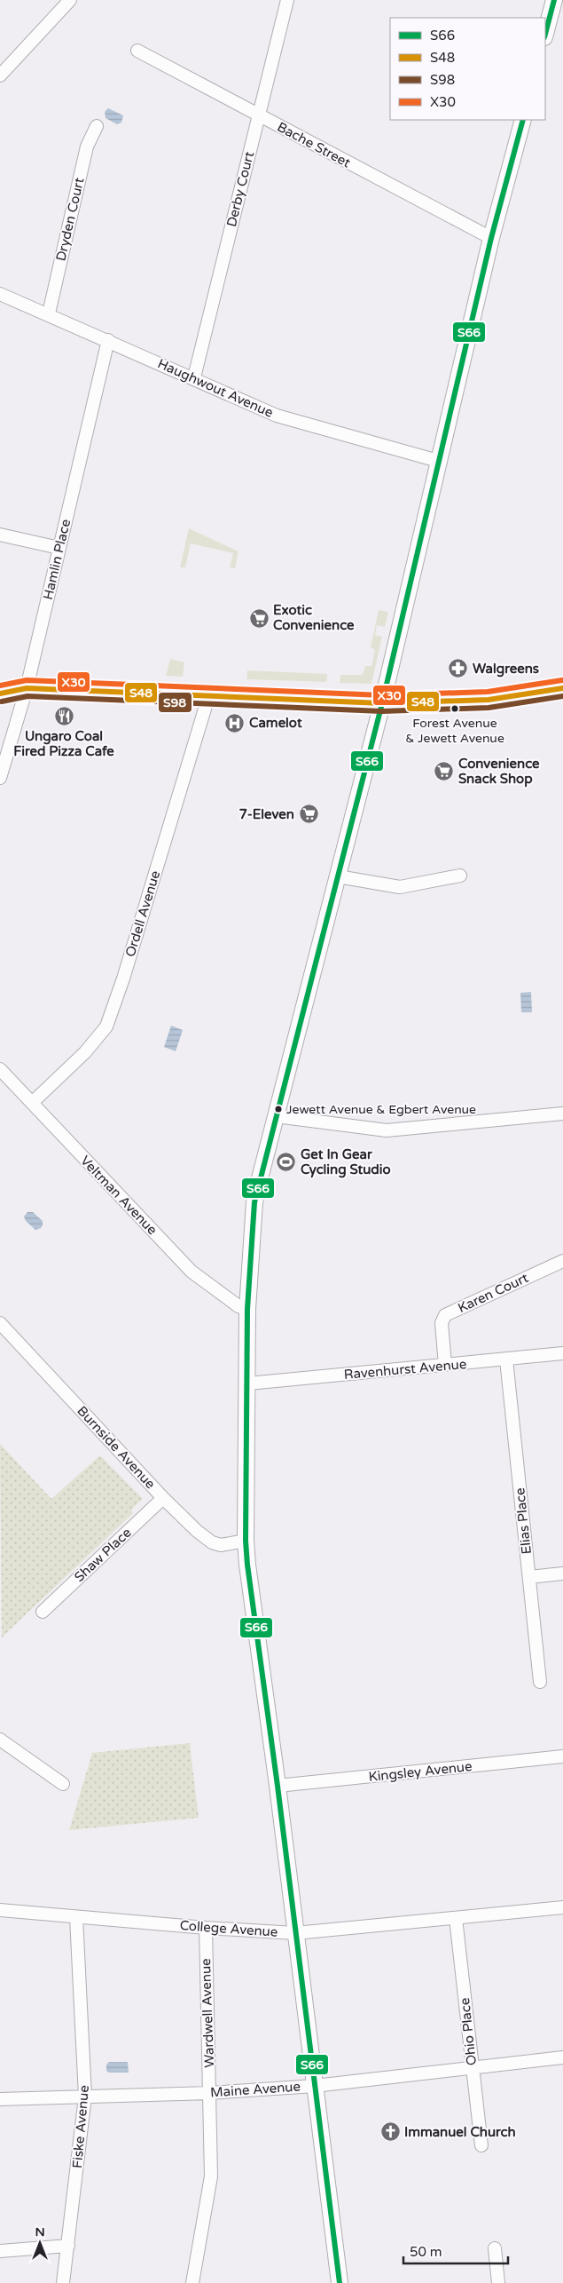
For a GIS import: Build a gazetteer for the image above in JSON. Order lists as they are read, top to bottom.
{
  "streets": {
    "street": [
      "Bache Street",
      "Derby Court",
      "Dryden Court",
      "Haughwout Avenue",
      "Hamlin Place",
      "Ordell Avenue",
      "Veltman Avenue",
      "Karen Court",
      "Ravenhurst Avenue",
      "Burnside Avenue",
      "Elias Place",
      "Shaw Place",
      "Kingsley Avenue",
      "College Avenue",
      "Wardwell Avenue",
      "Ohio Place",
      "Maine Avenue",
      "Fiske Avenue"
    ]
  },
  "crossings": [
    ["Bache Street", "Derby Court"],
    ["Derby Court", "Haughwout Avenue"],
    ["Dryden Court", "Haughwout Avenue"],
    ["Haughwout Avenue", "Hamlin Place"],
    ["Ordell Avenue", "Veltman Avenue"],
    ["Karen Court", "Ravenhurst Avenue"],
    ["Ravenhurst Avenue", "Elias Place"],
    ["Burnside Avenue", "Shaw Place"],
    ["College Avenue", "Wardwell Avenue"],
    ["College Avenue", "Ohio Place"],
    ["College Avenue", "Fiske Avenue"],
    ["Wardwell Avenue", "Maine Avenue"],
    ["Ohio Place", "Maine Avenue"],
    ["Maine Avenue", "Fiske Avenue"]
  ],
  "places": {
    "supermarket": ["Exotic Convenience", "Convenience Snack Shop", "7-Eleven"],
    "pharmacy": ["Walgreens"],
    "other": ["Forest Avenue & Jewett Avenue", "Jewett Avenue & Egbert Avenue"],
    "restaurant": ["Ungaro Coal Fired Pizza Cafe"],
    "hospital": ["Camelot"],
    "sports": ["Get In Gear Cycling Studio"],
    "church": ["Immanuel Church"]
  },
  "lines": [
    "transit line S66",
    "transit line X30",
    "transit line S48",
    "transit line S98"
  ],
  "legend": [
    "S66",
    "S48",
    "S98",
    "X30"
  ],
  "scale_bar": "50 m",
  "north": "top"
}
